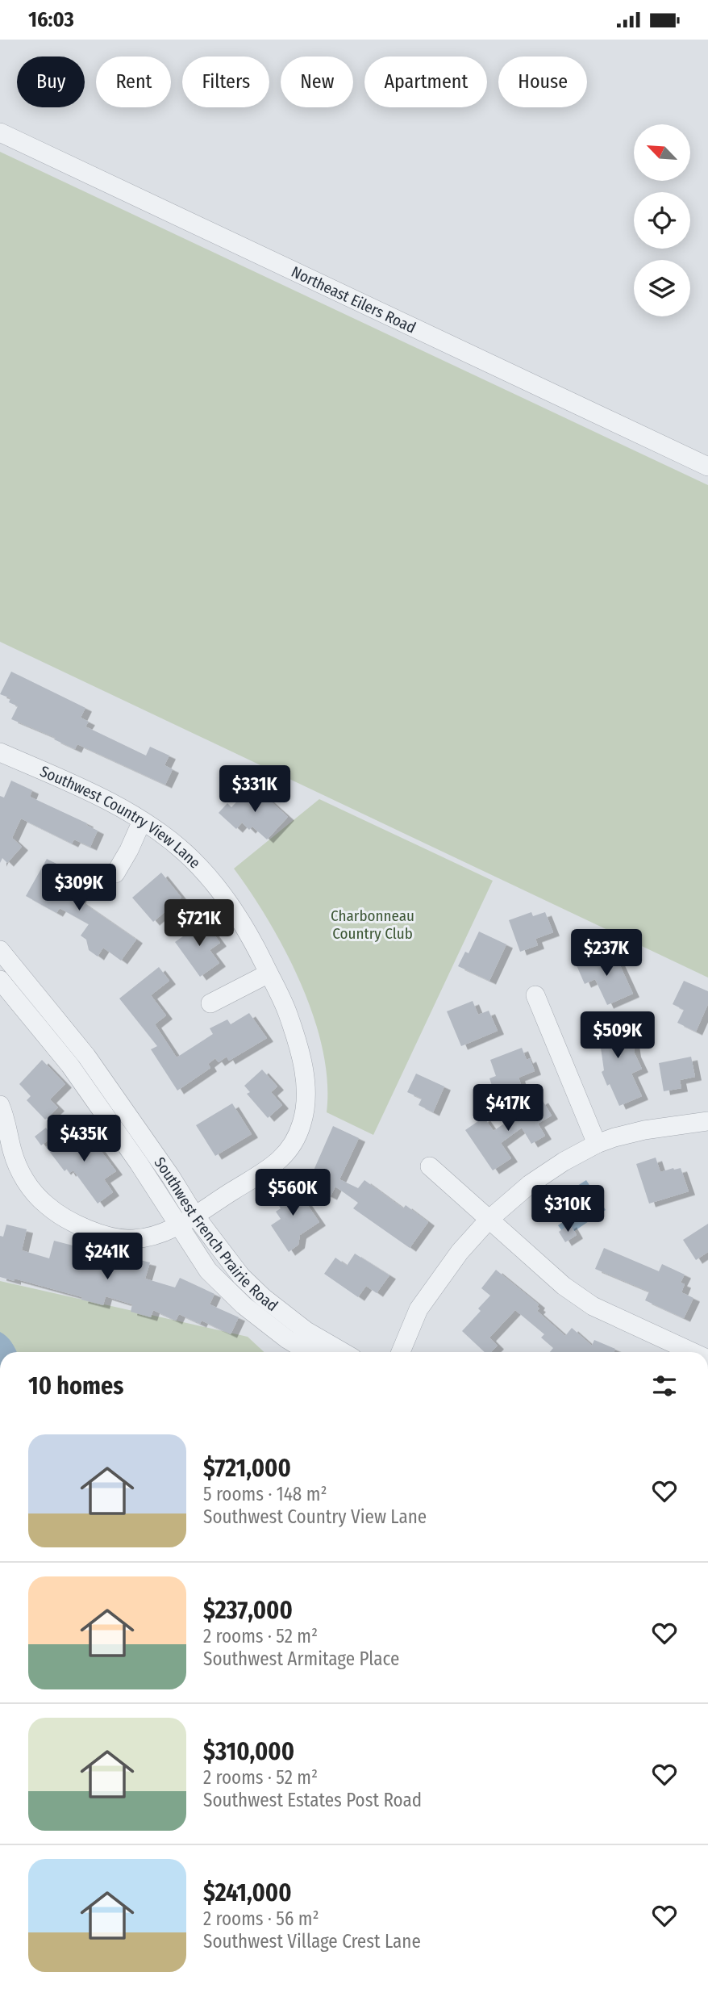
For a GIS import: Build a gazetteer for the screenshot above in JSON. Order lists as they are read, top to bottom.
{
  "streets": {
    "street": ["Northeast Eilers Road", "Southwest Country View Lane", "Southwest French Prairie Road"]
  },
  "crossings": [
    ["Southwest Country View Lane", "Southwest French Prairie Road"]
  ],
  "parks": ["Charbonneau Country Club"],
  "north": "top left",
  "page": {
    "status": "16:03",
    "chip": [
      "Buy",
      "Rent",
      "Filters",
      "New",
      "Apartment",
      "House"
    ],
    "price": [
      "$331K",
      "$309K",
      "$721K",
      "$237K",
      "$509K",
      "$417K",
      "$435K",
      "$560K",
      "$310K",
      "$241K"
    ],
    "heading": "10 homes",
    "list": [
      {
        "name": "$721,000",
        "note": "5 rooms · 148 m² · Southwest Country View Lane"
      },
      {
        "name": "$237,000",
        "note": "2 rooms · 52 m² · Southwest Armitage Place"
      },
      {
        "name": "$310,000",
        "note": "2 rooms · 52 m² · Southwest Estates Post Road"
      },
      {
        "name": "$241,000",
        "note": "2 rooms · 56 m² · Southwest Village Crest Lane"
      }
    ]
  }
}
